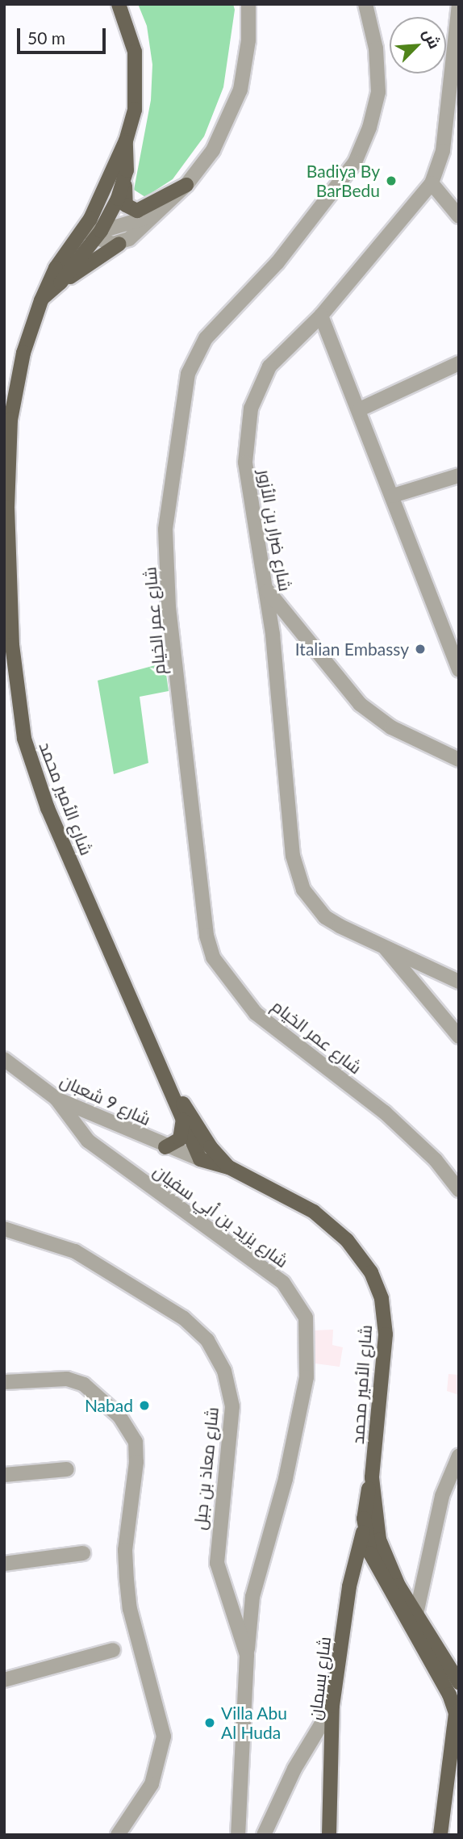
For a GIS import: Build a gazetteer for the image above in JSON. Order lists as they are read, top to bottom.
{
  "streets": {
    "main road": ["شارع الأمير محمد", "شارع بسمان"],
    "street": [
      "شارع ضرار بن الأزور",
      "شارع عمر الخيام",
      "شارع 9 شعبان",
      "شارع يزيد بن أبي سفيان",
      "شارع معاذ بن جبل"
    ]
  },
  "crossings": [
    ["شارع الأمير محمد", "شارع 9 شعبان"],
    ["شارع الأمير محمد", "شارع بسمان"],
    ["شارع 9 شعبان", "شارع يزيد بن أبي سفيان"],
    ["شارع يزيد بن أبي سفيان", "شارع معاذ بن جبل"]
  ],
  "places": [
    "Badiya By BarBedu",
    "Italian Embassy",
    "Nabad",
    "Villa Abu Al Huda"
  ],
  "scale_bar": "50 m",
  "north": "top right"
}
